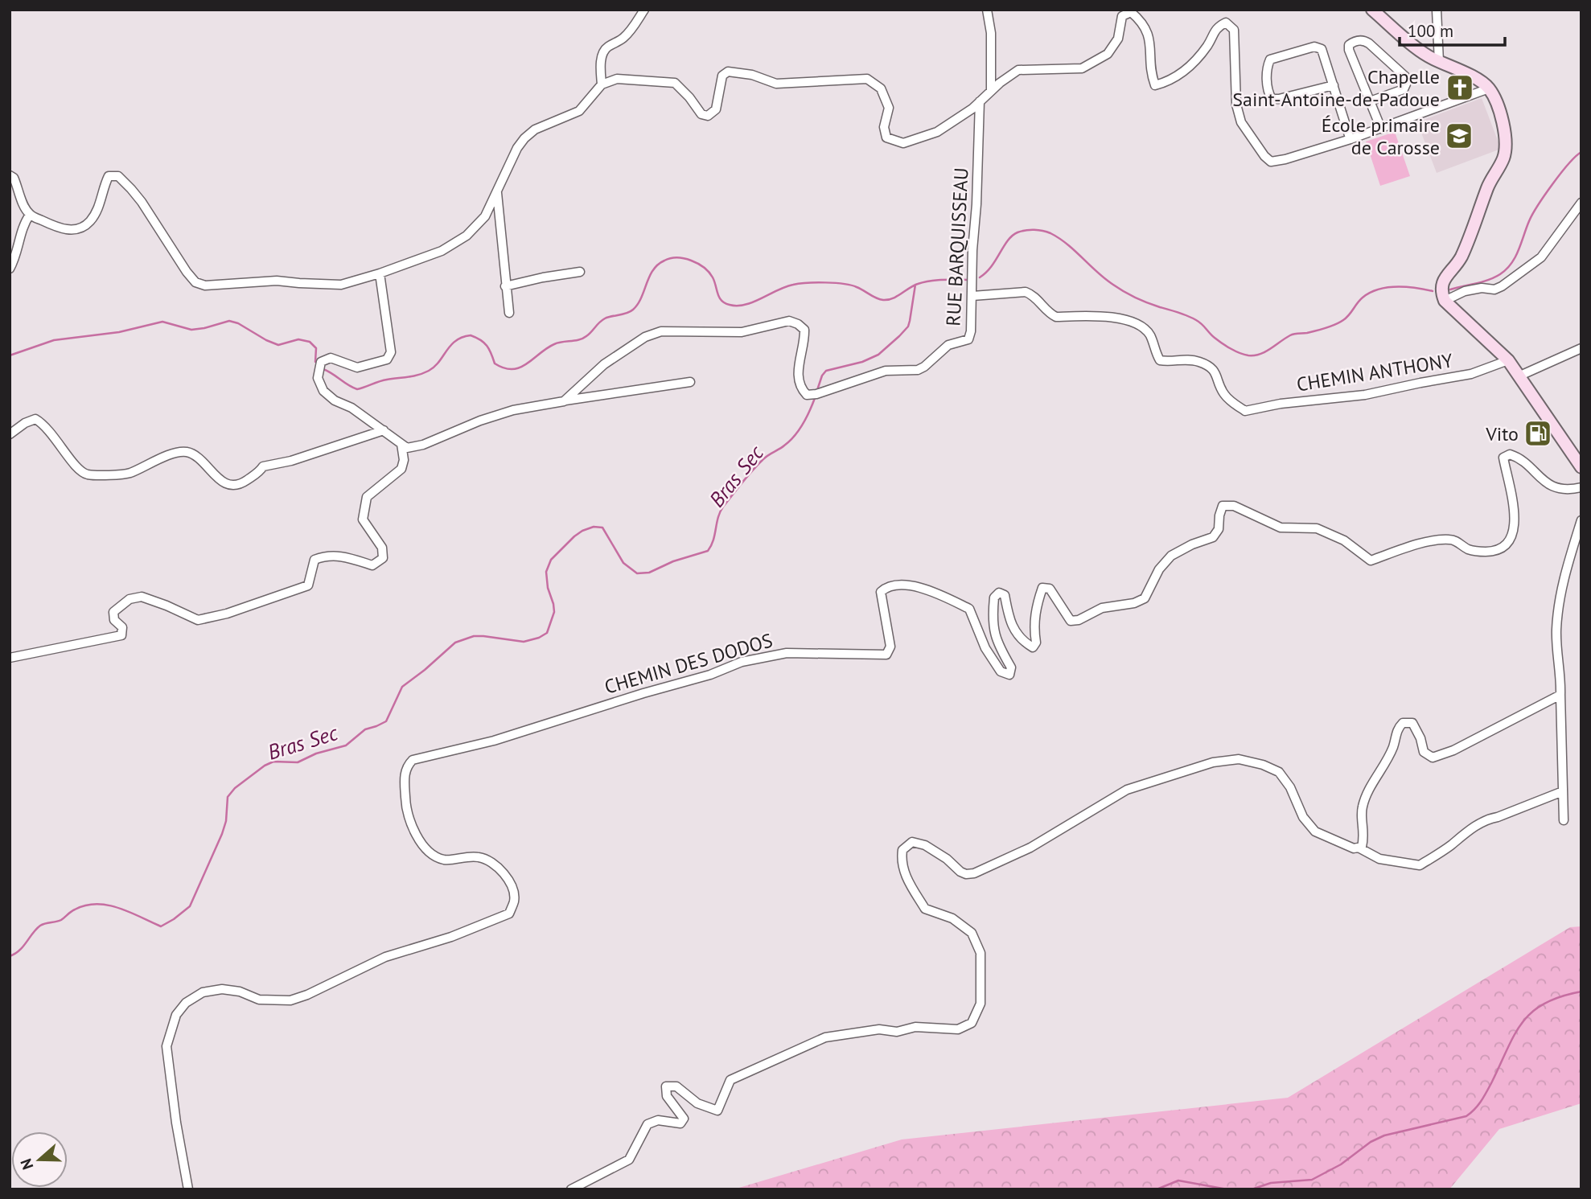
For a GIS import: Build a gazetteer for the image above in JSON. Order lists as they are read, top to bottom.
{
  "streets": {
    "street": ["RUE BARQUISSEAU", "CHEMIN ANTHONY", "CHEMIN DES DODOS"]
  },
  "crossings": [
    ["RUE BARQUISSEAU", "CHEMIN ANTHONY"]
  ],
  "water": ["Bras Sec"],
  "places": {
    "church": ["Chapelle Saint-Antoine-de-Padoue"],
    "school or university": ["École primaire de Carosse"],
    "fuel station": ["Vito"]
  },
  "scale_bar": "100 m",
  "north": "left"
}
